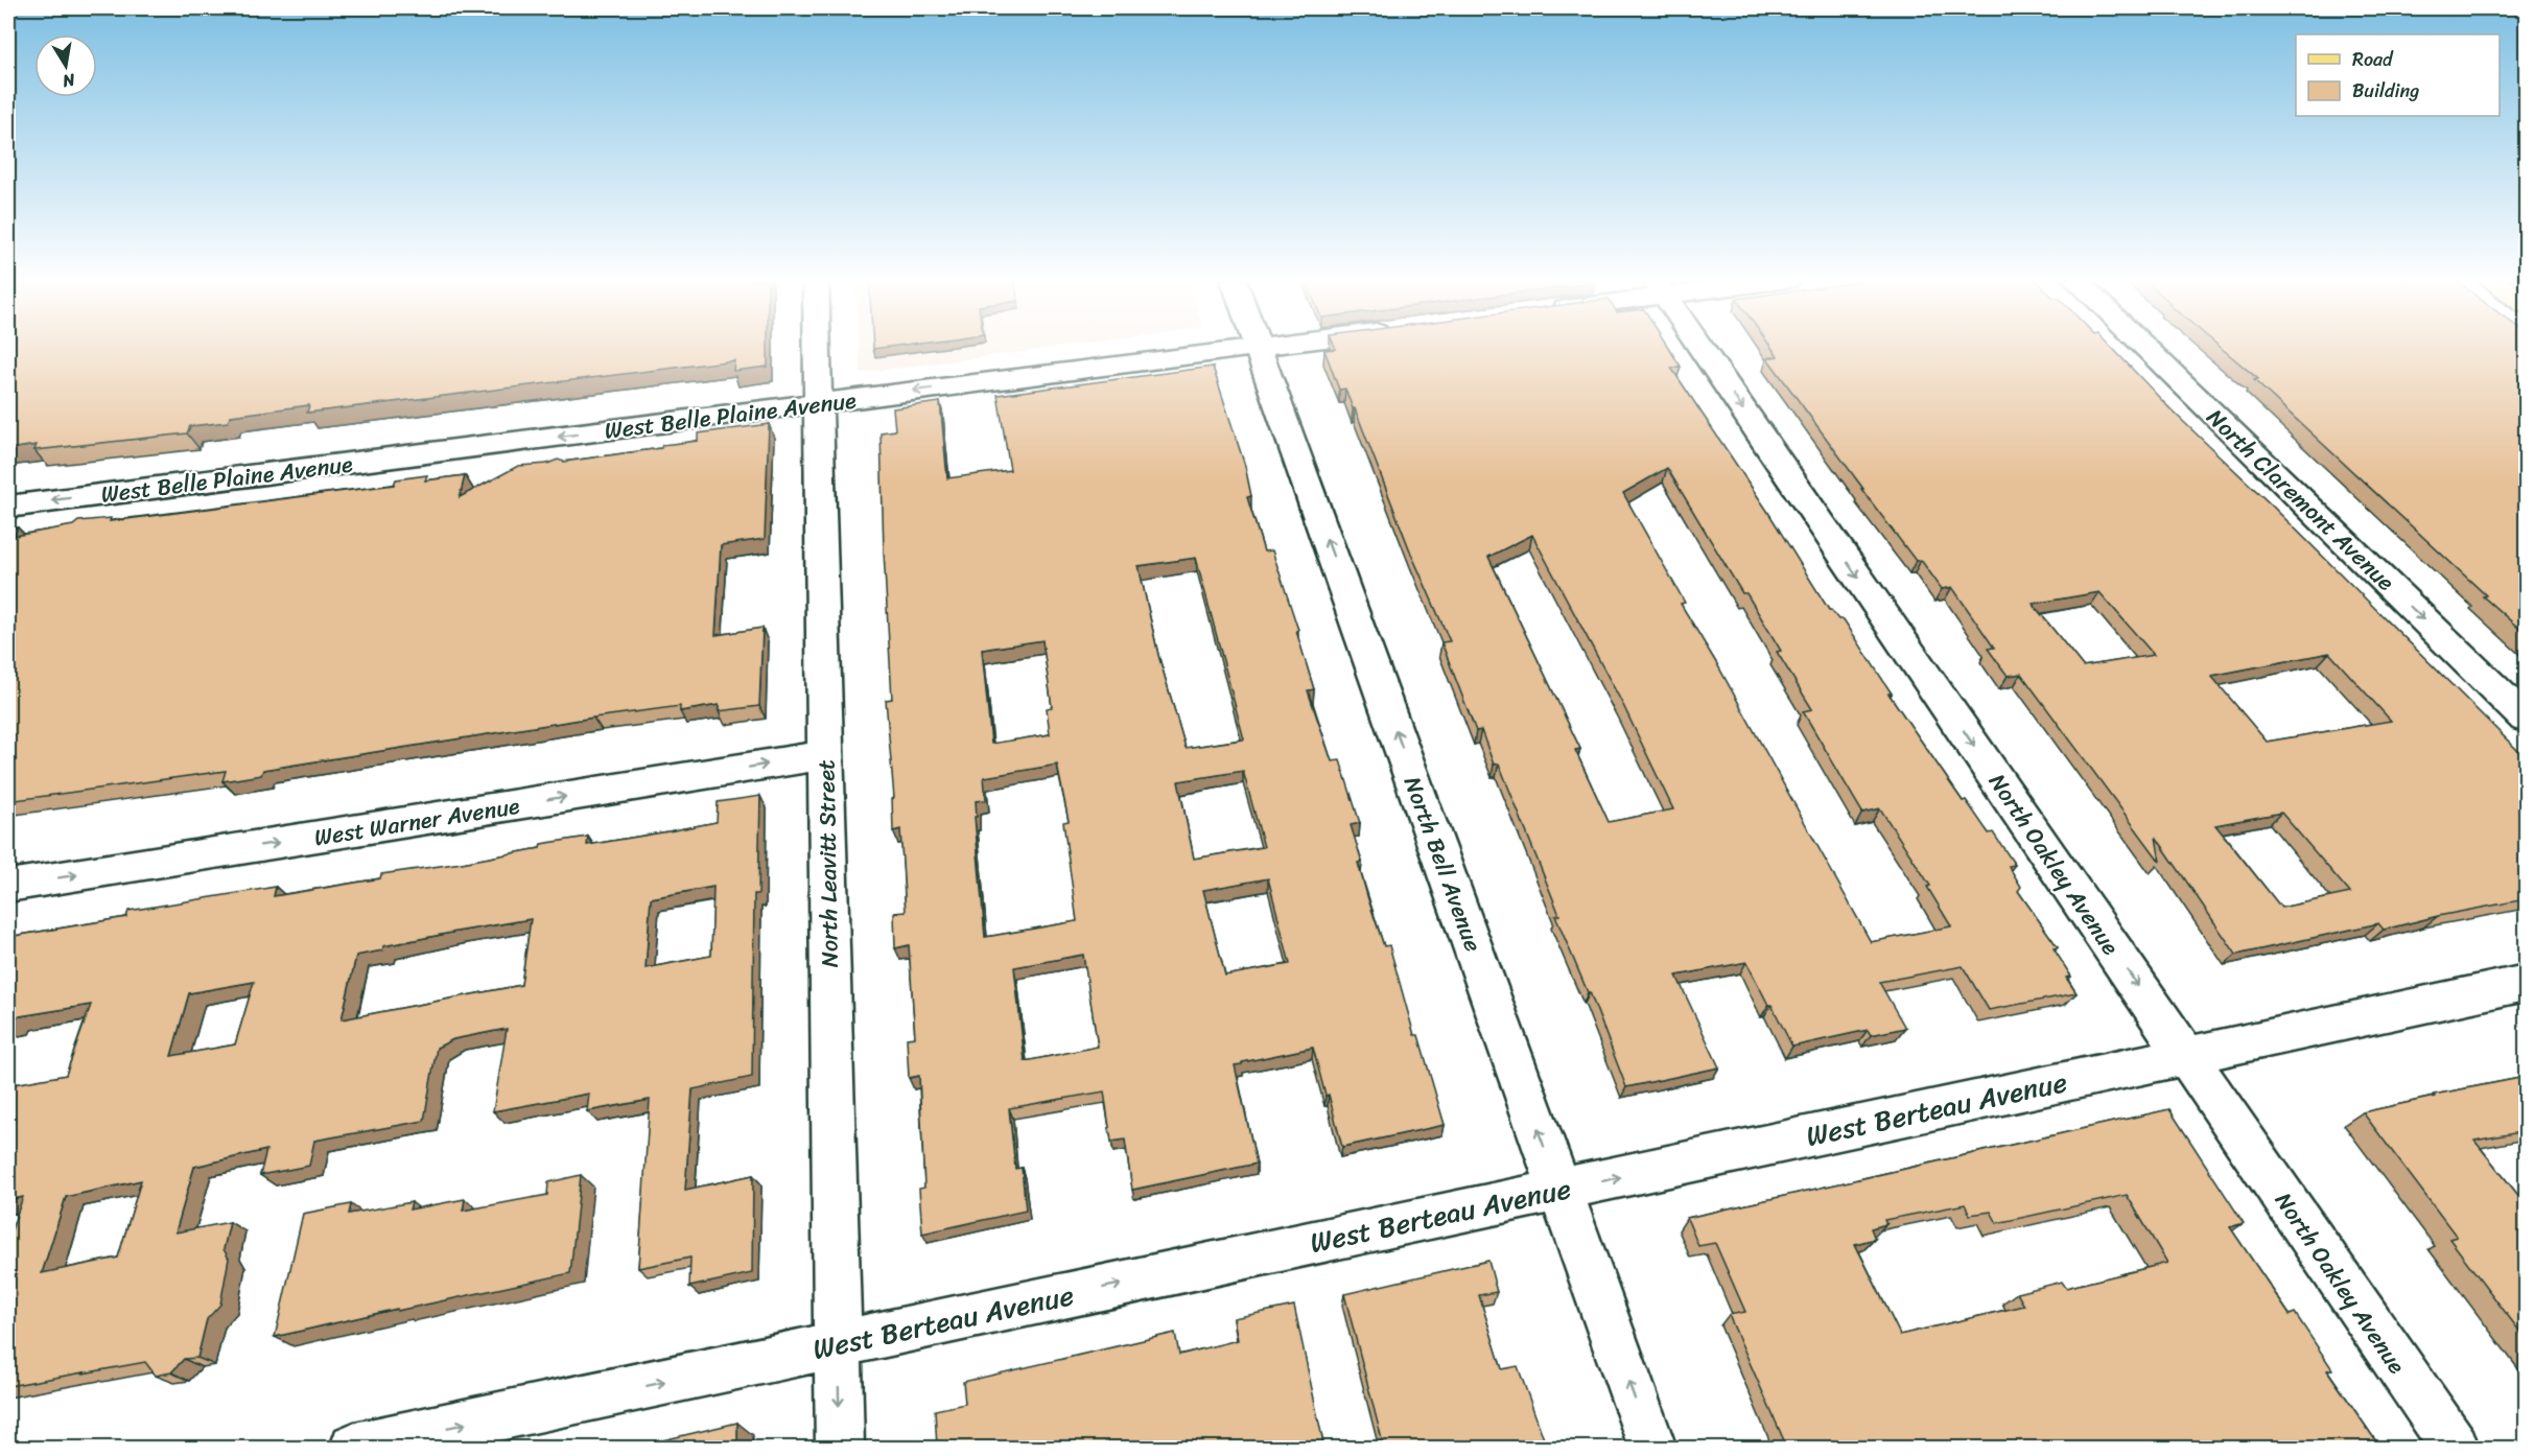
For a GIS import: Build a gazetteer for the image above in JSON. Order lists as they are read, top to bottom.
{
  "streets": {
    "street": [
      "West Belle Plaine Avenue",
      "North Claremont Avenue",
      "West Warner Avenue",
      "North Leavitt Street",
      "North Bell Avenue",
      "North Oakley Avenue",
      "West Berteau Avenue"
    ]
  },
  "crossings": [
    ["West Belle Plaine Avenue", "North Leavitt Street"],
    ["West Warner Avenue", "North Leavitt Street"],
    ["North Leavitt Street", "West Berteau Avenue"],
    ["North Bell Avenue", "West Berteau Avenue"],
    ["North Oakley Avenue", "West Berteau Avenue"]
  ],
  "one_way": [
    "West Belle Plaine Avenue",
    "North Claremont Avenue",
    "West Warner Avenue",
    "North Bell Avenue",
    "North Oakley Avenue",
    "West Berteau Avenue"
  ],
  "legend": ["Road", "Building"],
  "north": "bottom"
}
